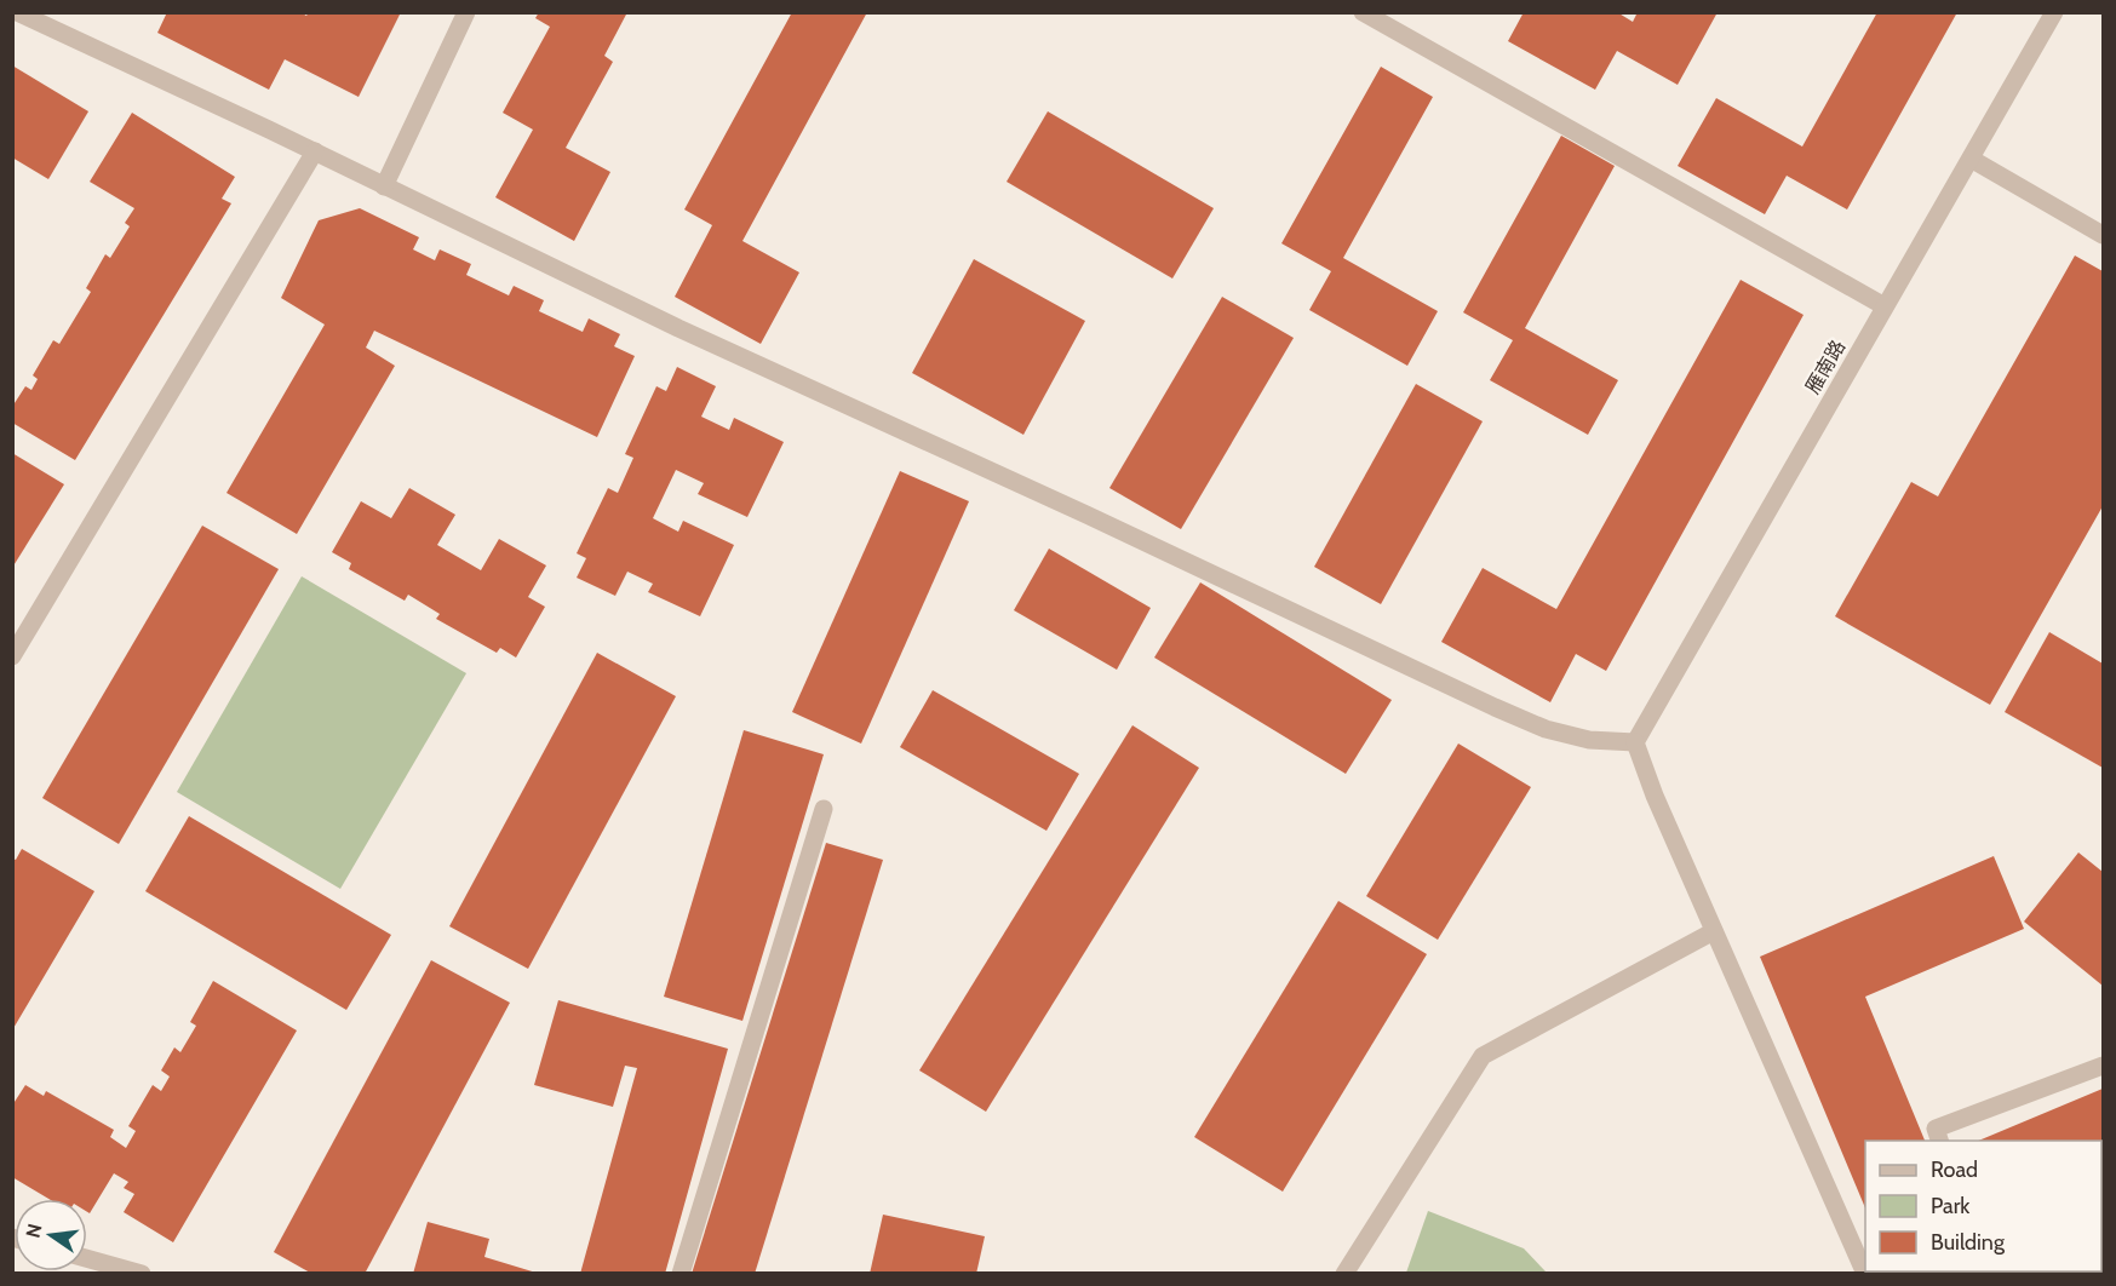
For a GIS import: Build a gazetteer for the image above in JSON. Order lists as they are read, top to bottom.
{
  "streets": {
    "street": ["雁南路"]
  },
  "legend": ["Road", "Park", "Building"],
  "north": "left"
}
